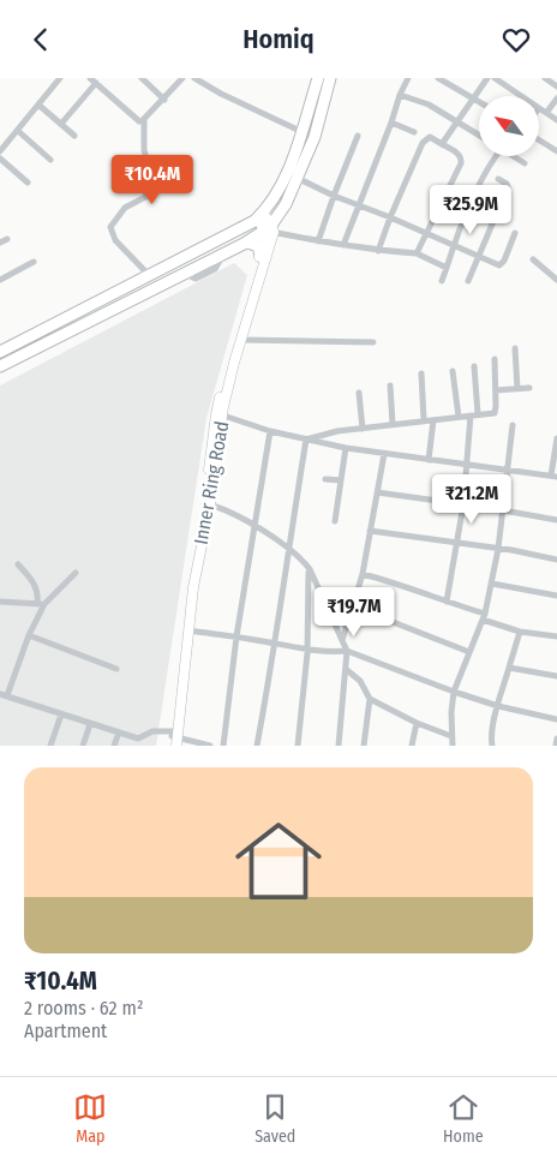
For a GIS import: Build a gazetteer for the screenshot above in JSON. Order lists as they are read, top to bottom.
{
  "streets": {
    "highway": ["Inner Ring Road"]
  },
  "north": "top left",
  "page": {
    "header": "Homiq",
    "price": [
      "₹10.4M",
      "₹25.9M",
      "₹21.2M",
      "₹19.7M"
    ],
    "list": [
      {
        "name": "₹10.4M",
        "note": "2 rooms · 62 m² · Apartment"
      }
    ],
    "tabs": ["Map", "Saved", "Home"]
  }
}
